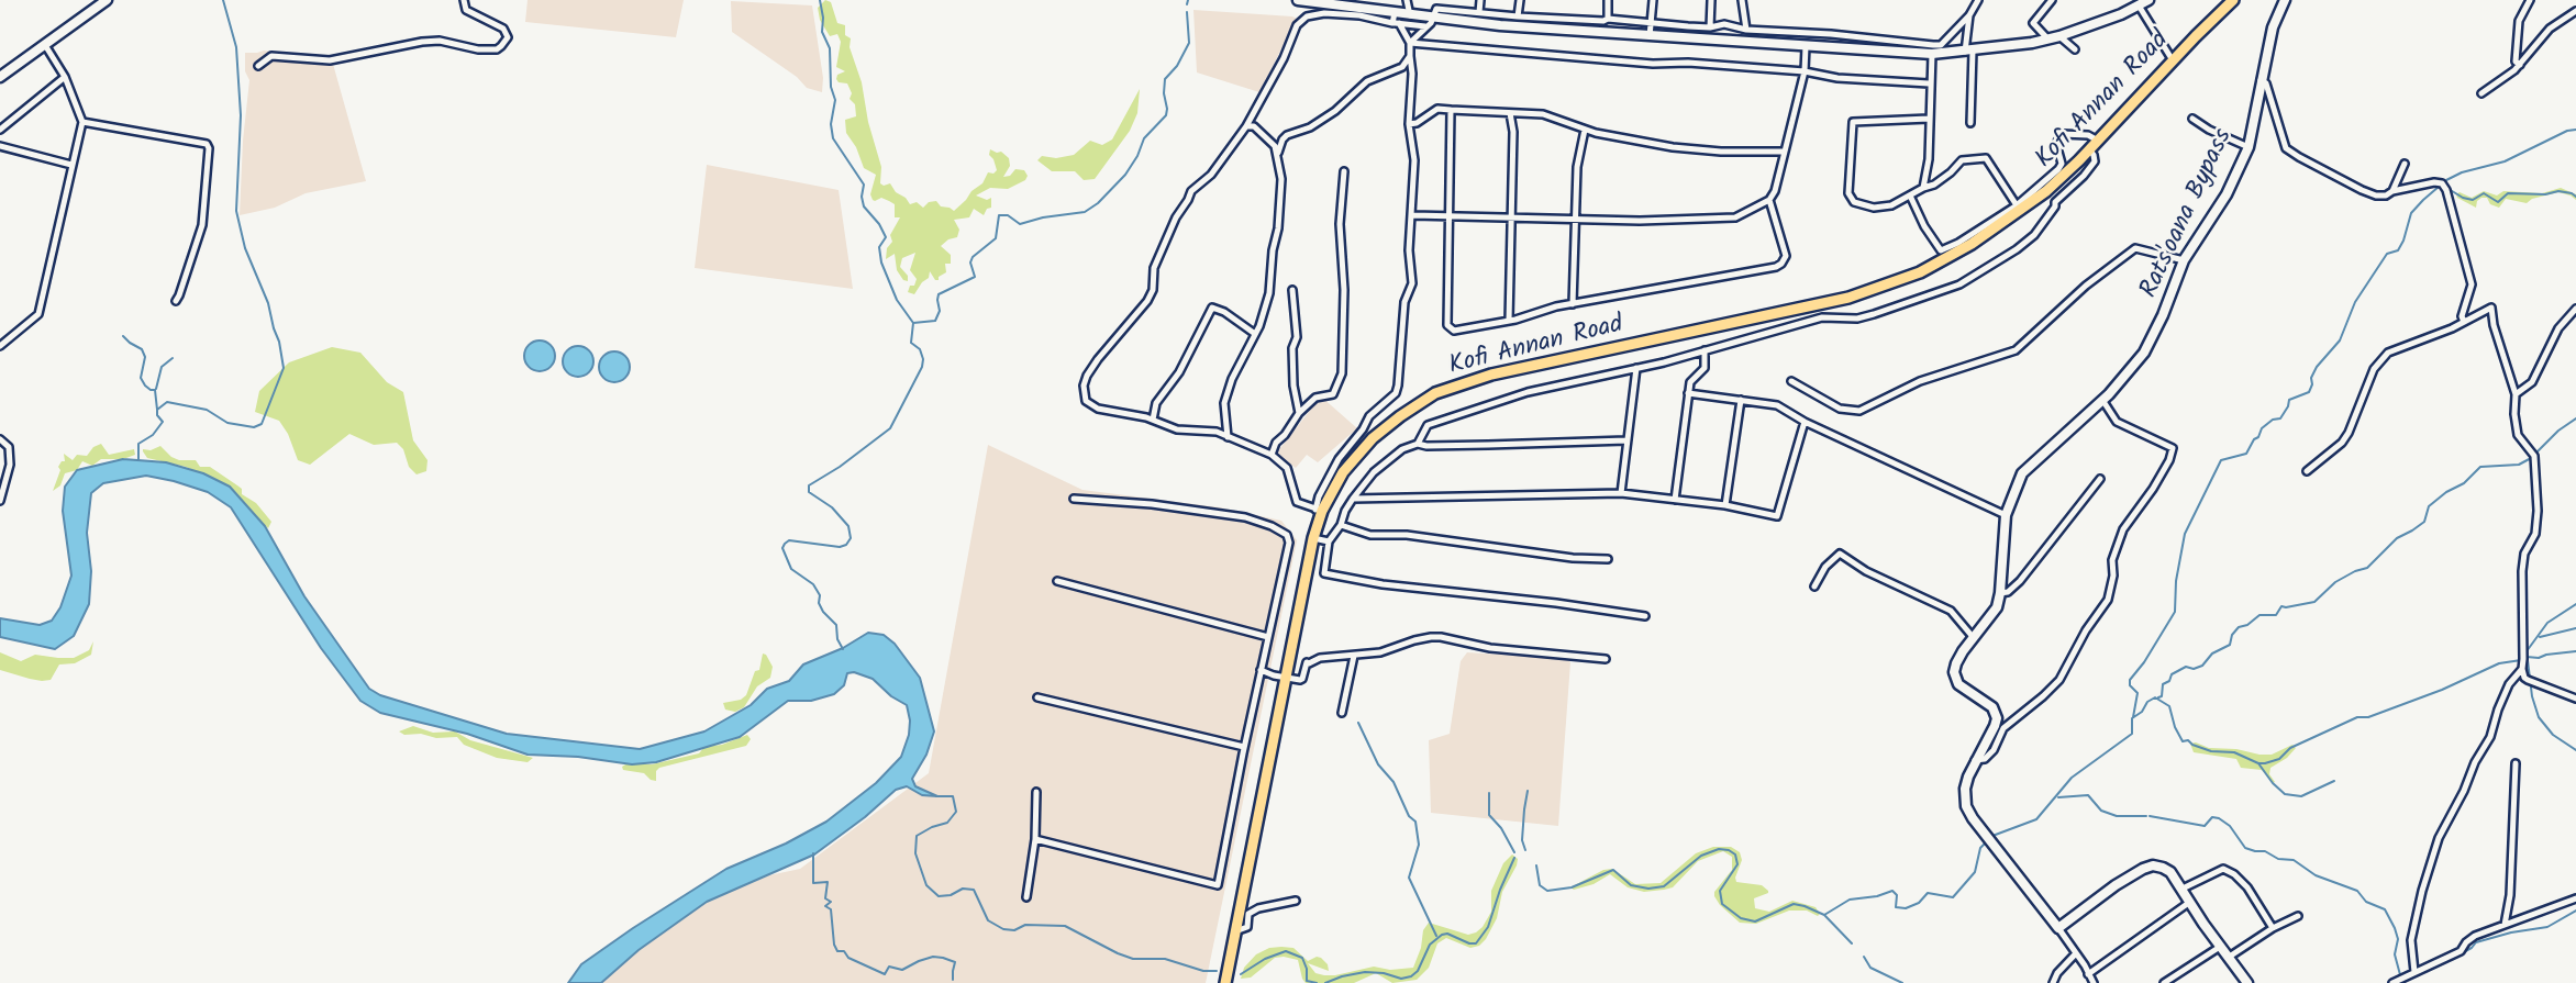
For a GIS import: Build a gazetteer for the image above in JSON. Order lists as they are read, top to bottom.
{
  "streets": {
    "main road": ["Kofi Annan Road"],
    "street": ["Rats'oana Bypass"]
  }
}
